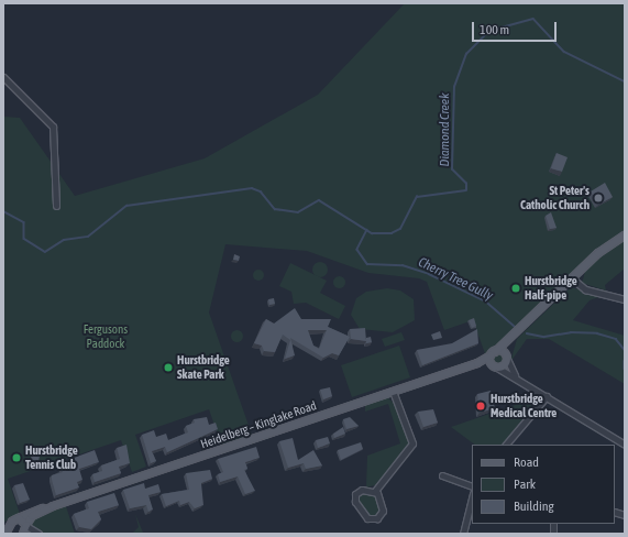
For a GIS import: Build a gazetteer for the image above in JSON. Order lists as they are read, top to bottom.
{
  "streets": {
    "main road": ["Heidelberg – Kinglake Road"]
  },
  "water": ["Diamond Creek", "Cherry Tree Gully"],
  "parks": ["Fergusons Paddock"],
  "places": [
    "St Peter's Catholic Church",
    "Hurstbridge Half-pipe",
    "Hurstbridge Skate Park",
    "Hurstbridge Medical Centre",
    "Hurstbridge Tennis Club"
  ],
  "legend": ["Road", "Park", "Building"],
  "scale_bar": "100 m"
}
